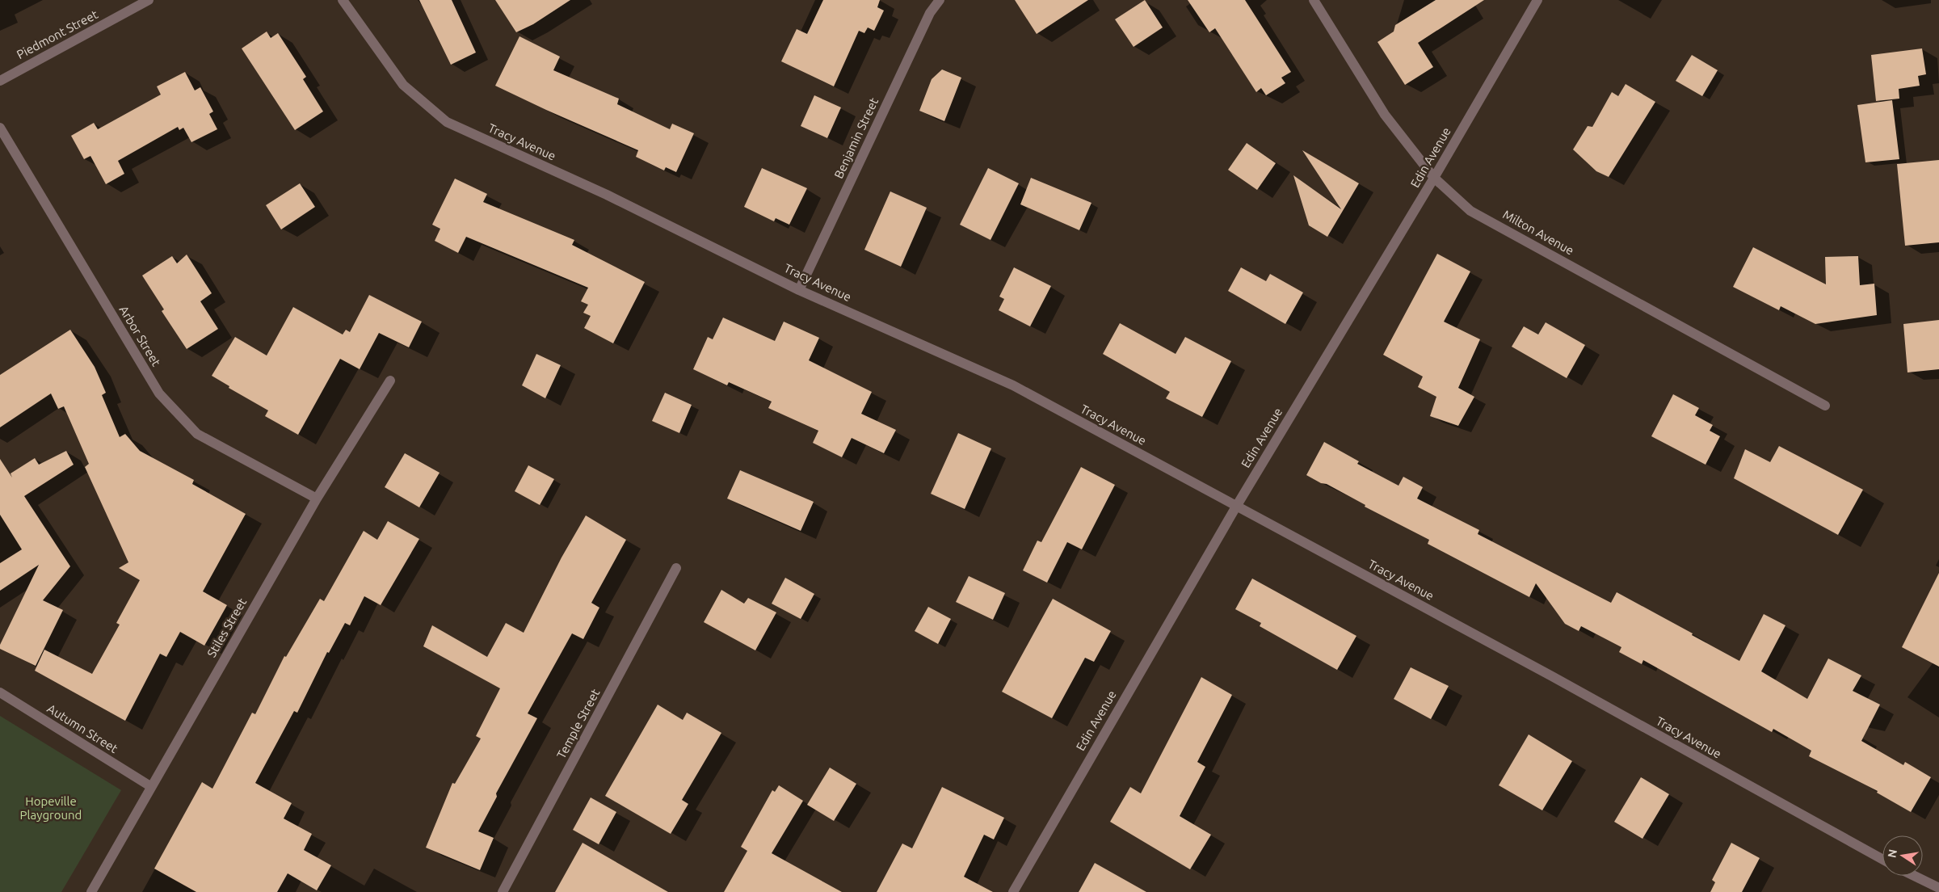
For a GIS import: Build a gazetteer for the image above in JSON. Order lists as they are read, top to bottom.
{
  "streets": {
    "street": [
      "Piedmont Street",
      "Benjamin Street",
      "Tracy Avenue",
      "Edin Avenue",
      "Milton Avenue",
      "Arbor Street",
      "Stiles Street",
      "Temple Street",
      "Autumn Street"
    ]
  },
  "crossings": [
    ["Benjamin Street", "Tracy Avenue"],
    ["Tracy Avenue", "Edin Avenue"],
    ["Edin Avenue", "Milton Avenue"],
    ["Arbor Street", "Stiles Street"],
    ["Stiles Street", "Autumn Street"]
  ],
  "parks": ["Hopeville Playground"],
  "north": "left"
}
